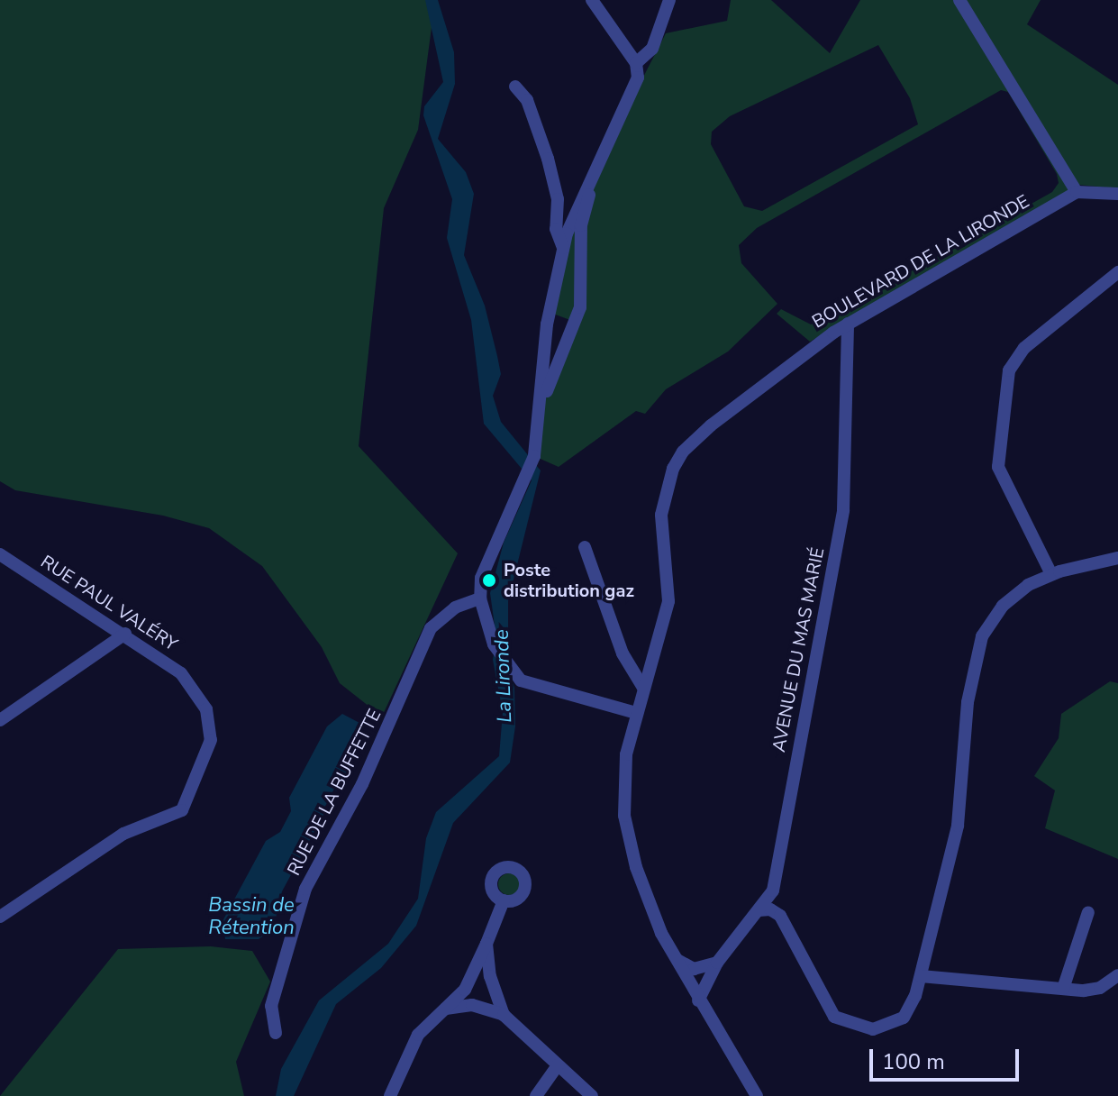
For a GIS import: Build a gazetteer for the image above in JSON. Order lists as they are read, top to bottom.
{
  "streets": {
    "street": [
      "BOULEVARD DE LA LIRONDE",
      "RUE PAUL VALÉRY",
      "AVENUE DU MAS MARIÉ",
      "RUE DE LA BUFFETTE"
    ]
  },
  "crossings": [
    ["BOULEVARD DE LA LIRONDE", "AVENUE DU MAS MARIÉ"]
  ],
  "water": ["La Lironde", "Bassin de Rétention"],
  "places": ["Poste distribution gaz"],
  "scale_bar": "100 m"
}
